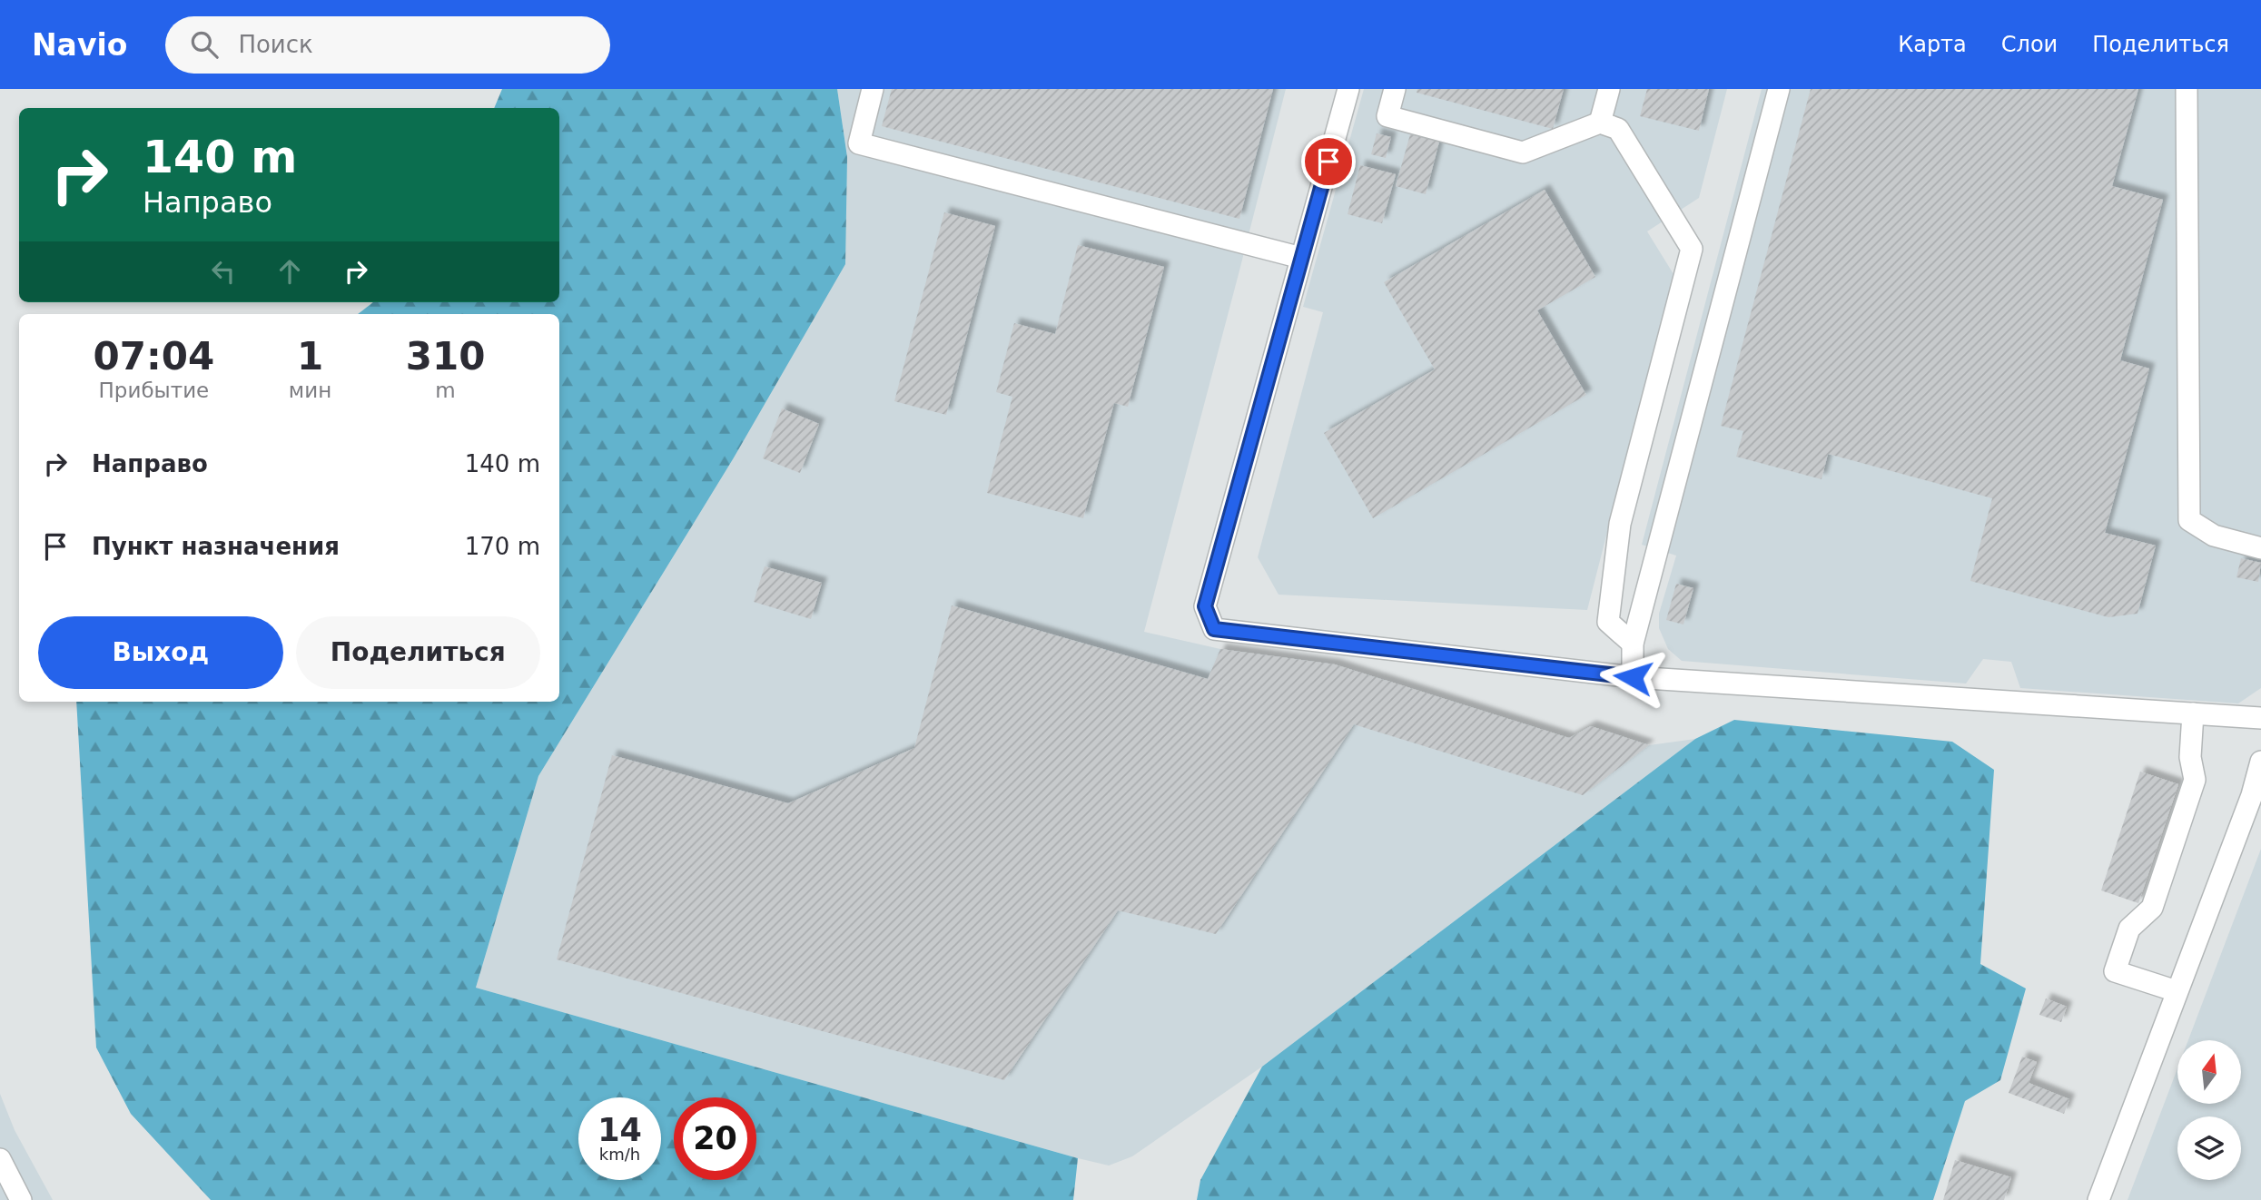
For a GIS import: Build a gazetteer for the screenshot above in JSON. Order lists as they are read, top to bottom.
{
  "north": "top",
  "page": {
    "header": "Navio",
    "search": "Поиск",
    "nav": ["Карта", "Слои", "Поделиться"],
    "turn": ["140 m", "Направо"],
    "eta": [
      "07:04",
      "Прибытие",
      "1",
      "мин",
      "310",
      "m"
    ],
    "list": [
      {
        "name": "Направо",
        "value": "140 m"
      },
      {
        "name": "Пункт назначения",
        "value": "170 m"
      }
    ],
    "buttons": ["Выход", "Поделиться"],
    "speed": "14 km/h",
    "limit": "20"
  }
}
